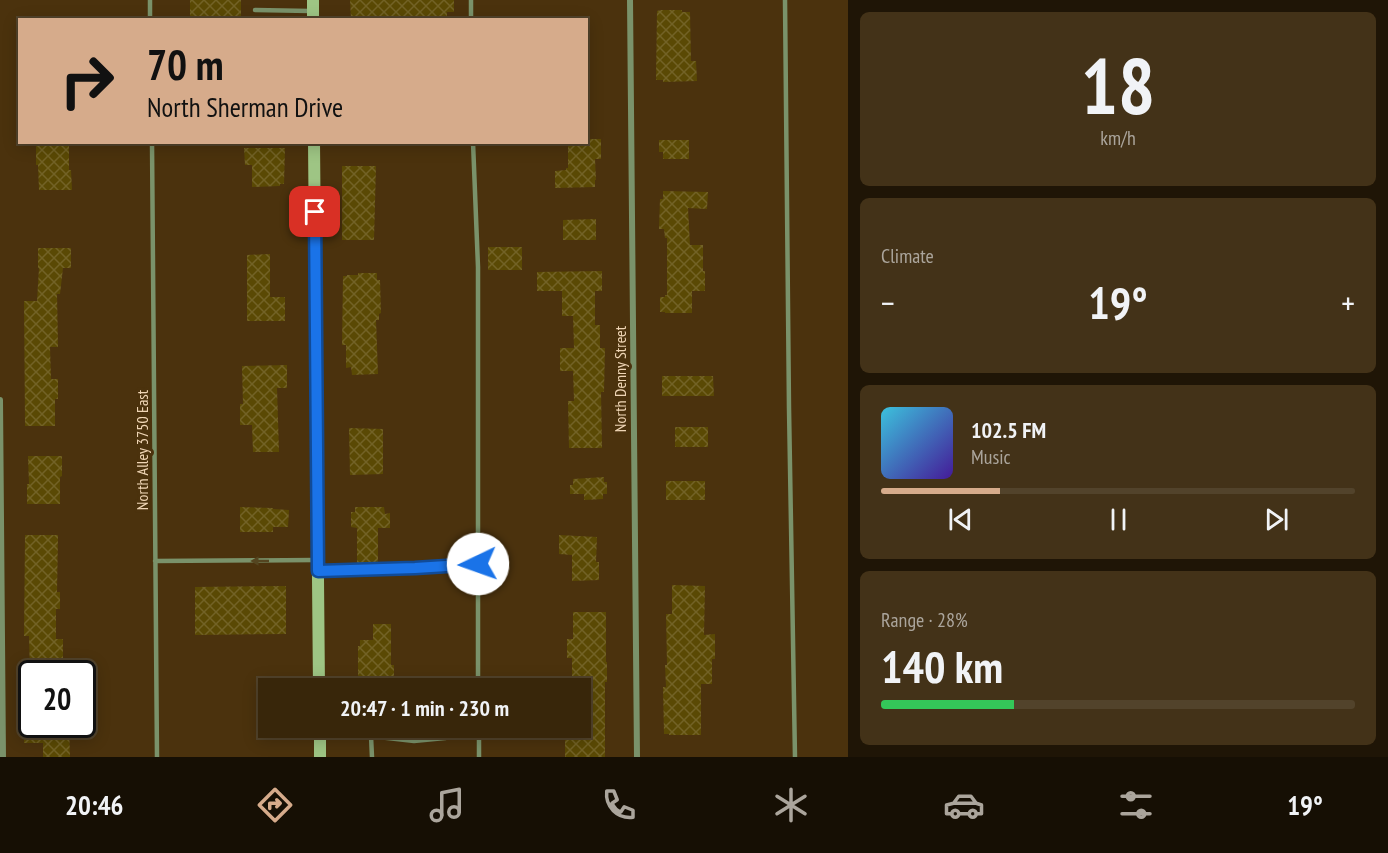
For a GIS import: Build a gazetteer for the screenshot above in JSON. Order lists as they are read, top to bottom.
{
  "streets": {
    "street": ["North Denny Street"],
    "lane": ["North Alley 3750 East"]
  },
  "page": {
    "tile": [
      ["18", "km/h"],
      "Climate",
      ["Range · 28%", "140 km"]
    ],
    "turn": ["70 m", "North Sherman Drive"],
    "heat": ["−", "19°", "+"],
    "song": ["102.5 FM", "Music"],
    "limit": "20",
    "trip": "20:47 · 1 min · 230 m",
    "tabs": ["20:46", "19°"]
  }
}
